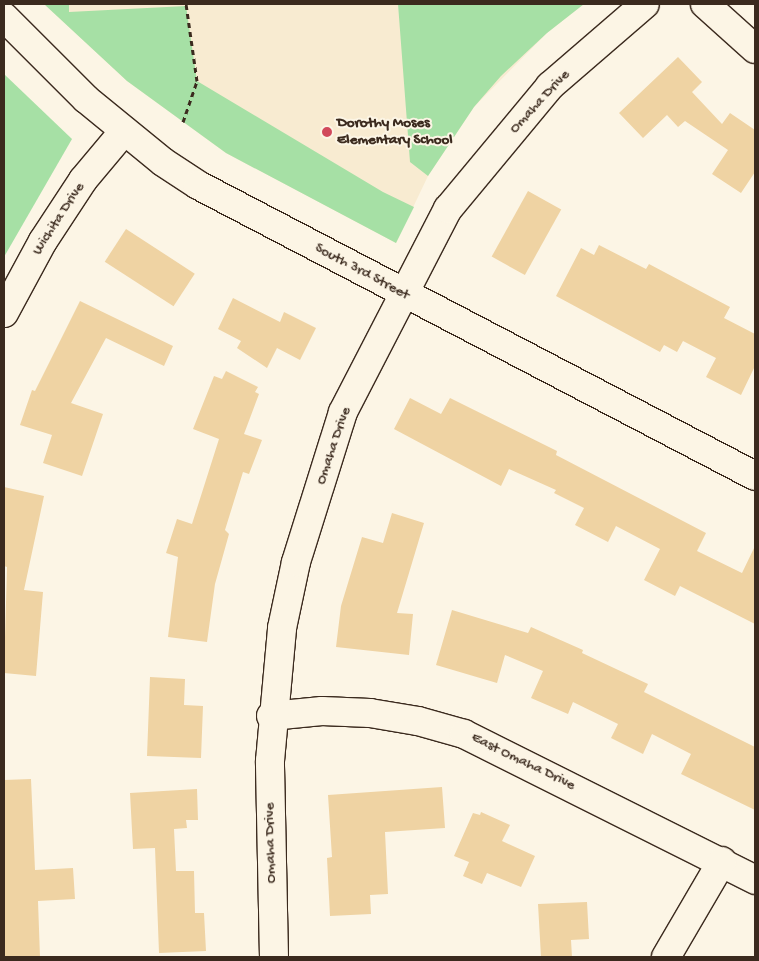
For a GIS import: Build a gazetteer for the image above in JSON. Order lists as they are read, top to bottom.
{
  "streets": {
    "street": [
      "Omaha Drive",
      "Wichita Drive",
      "South 3rd Street",
      "East Omaha Drive"
    ]
  },
  "crossings": [
    ["Omaha Drive", "South 3rd Street"],
    ["Omaha Drive", "East Omaha Drive"],
    ["Wichita Drive", "South 3rd Street"]
  ],
  "places": ["Dorothy Moses Elementary School"]
}
